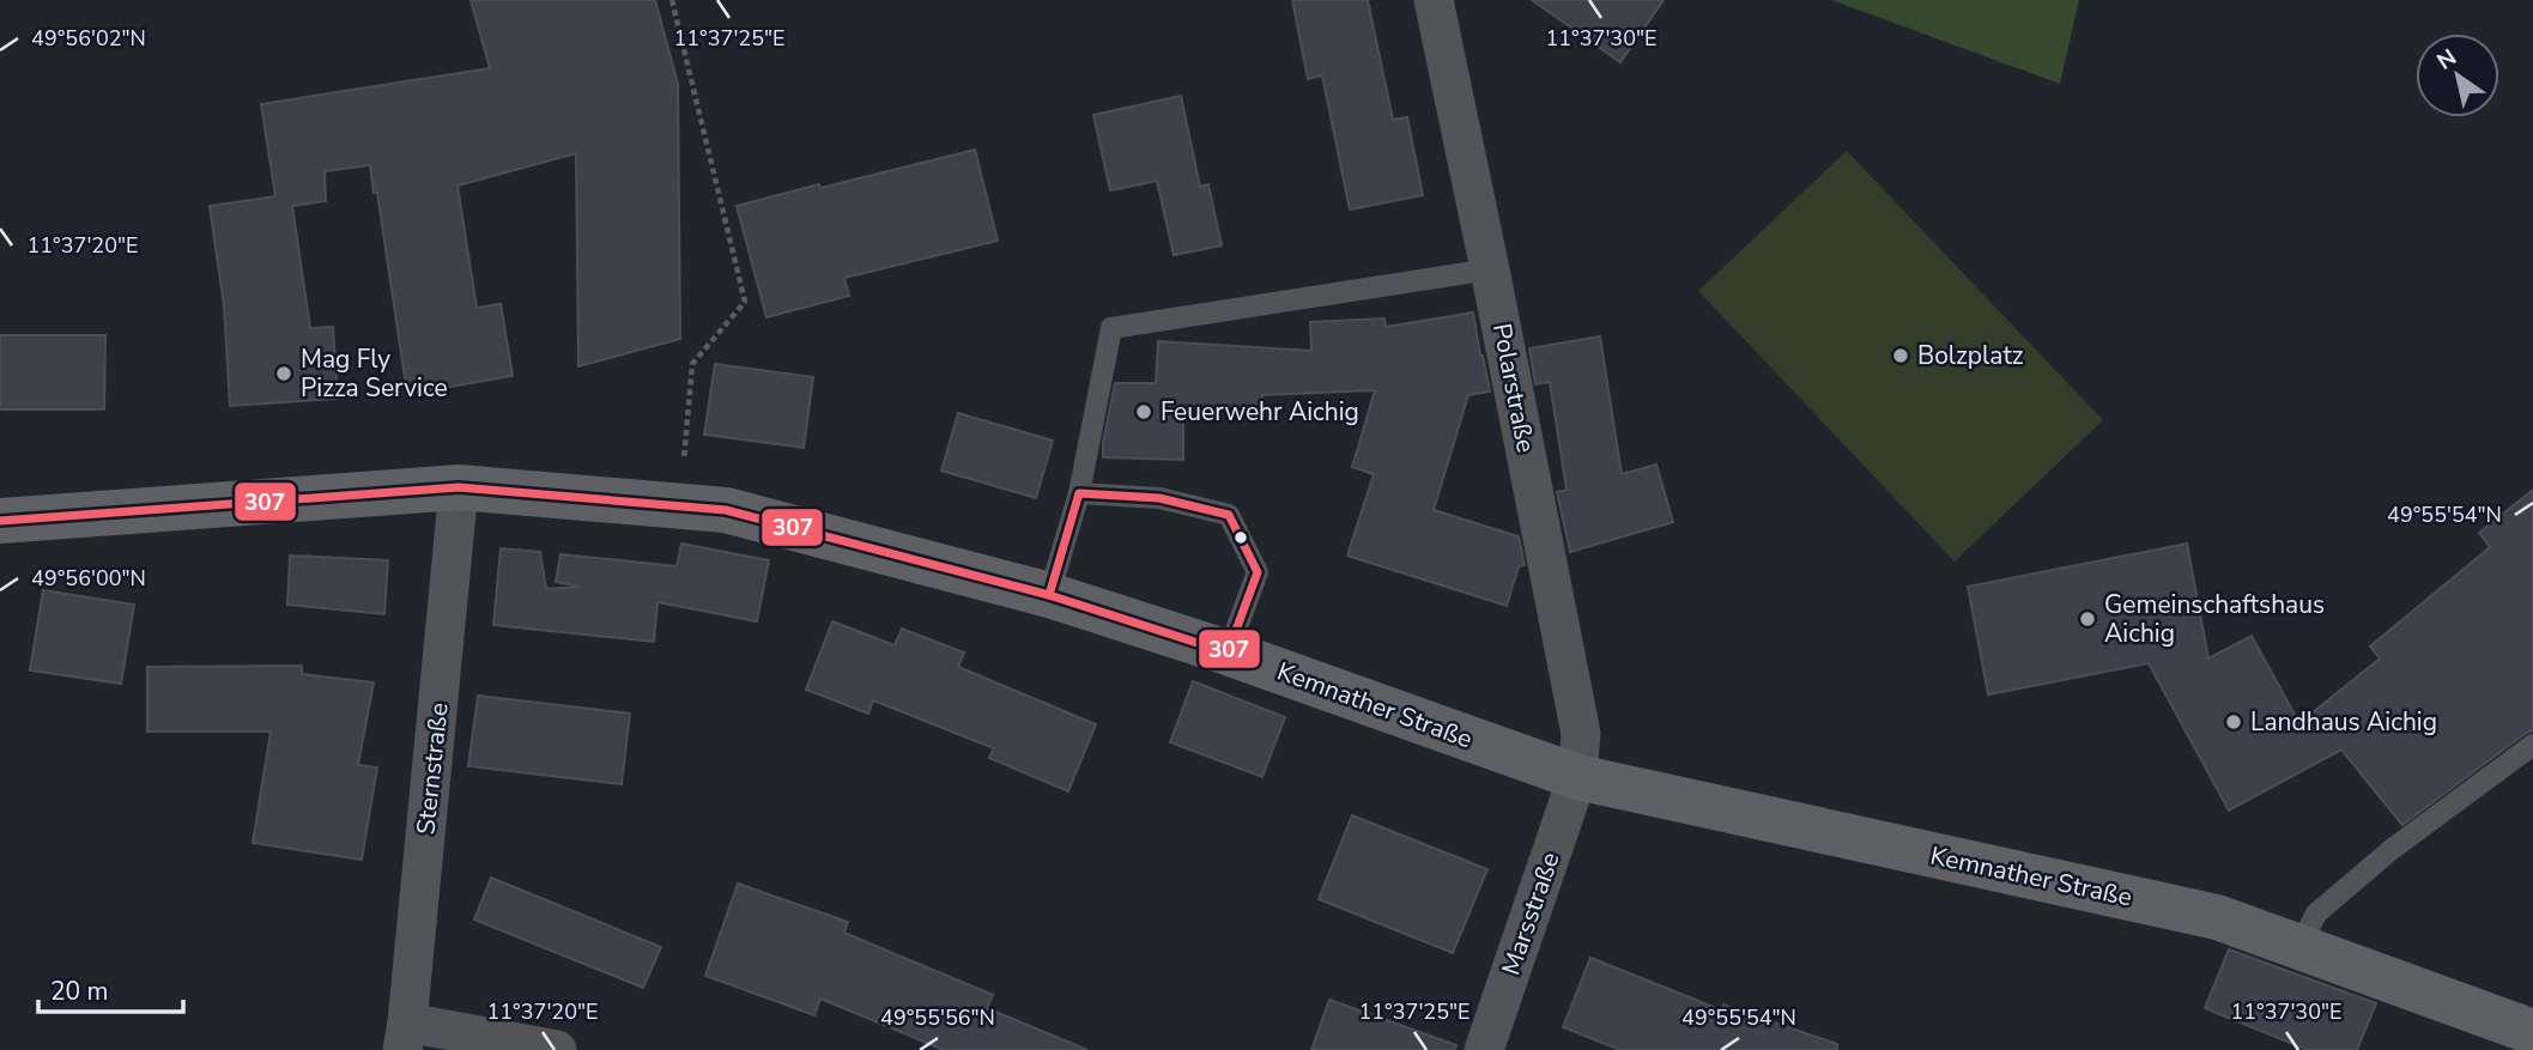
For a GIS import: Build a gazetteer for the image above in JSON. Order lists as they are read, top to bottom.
{
  "streets": {
    "main road": ["Kemnather Straße"],
    "street": ["Polarstraße", "Sternstraße", "Marsstraße"]
  },
  "crossings": [
    ["Polarstraße", "Kemnather Straße"],
    ["Polarstraße", "Marsstraße"],
    ["Kemnather Straße", "Sternstraße"],
    ["Kemnather Straße", "Marsstraße"]
  ],
  "places": [
    "Bolzplatz",
    "Mag Fly Pizza Service",
    "Feuerwehr Aichig",
    "Gemeinschaftshaus Aichig",
    "Landhaus Aichig"
  ],
  "lines": ["transit line 307"],
  "scale_bar": "20 m",
  "north": "top left",
  "coordinates": [
    "11°37'25\"E",
    "11°37'30\"E",
    "49°56'02\"N",
    "11°37'20\"E",
    "49°55'54\"N",
    "49°56'00\"N",
    "49°55'56\"N"
  ]
}
